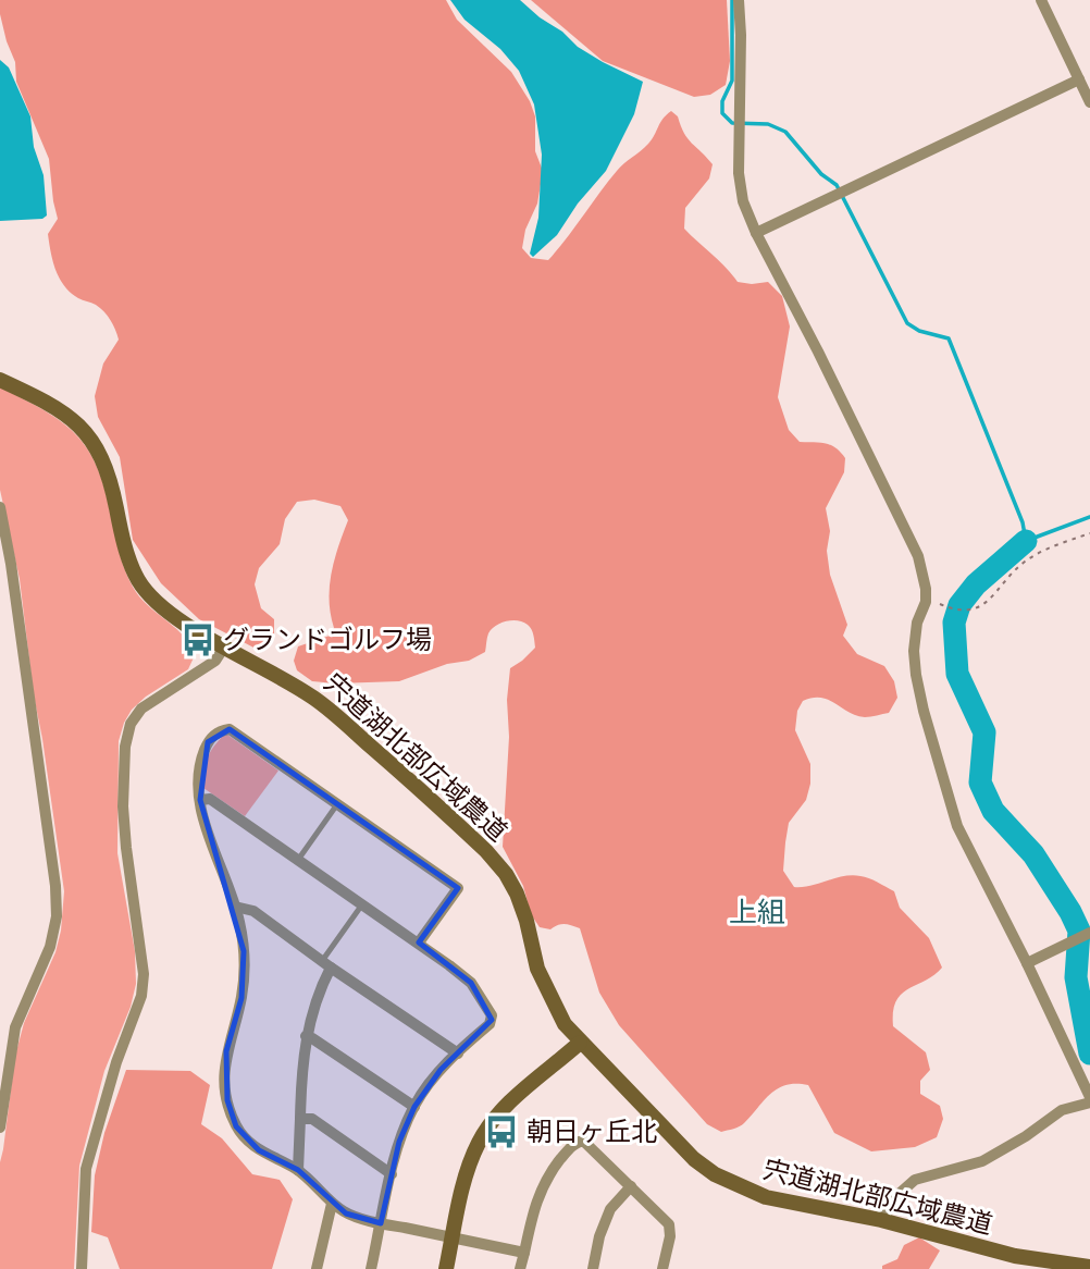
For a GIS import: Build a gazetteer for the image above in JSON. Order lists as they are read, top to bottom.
{
  "streets": {
    "street": ["宍道湖北部広域農道"]
  },
  "districts": ["上組"],
  "places": {
    "bus stop": ["グランドゴルフ場", "朝日ヶ丘北"]
  }
}
